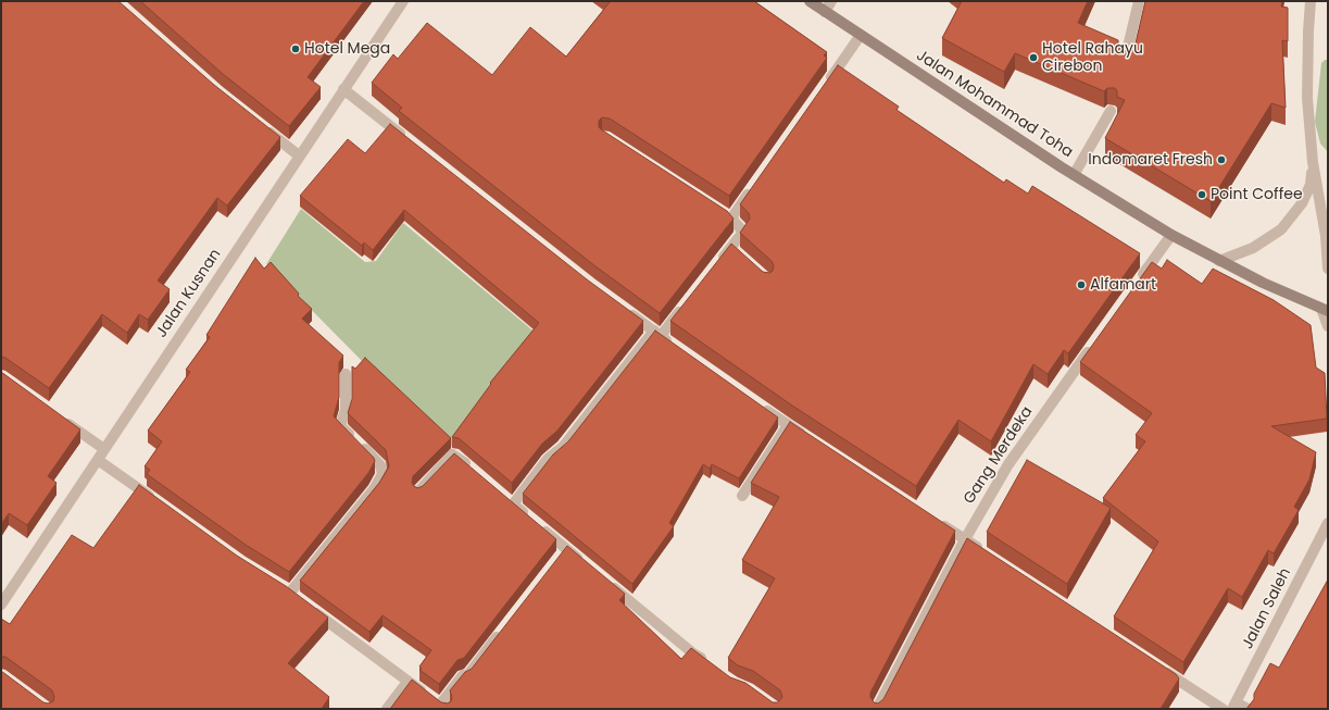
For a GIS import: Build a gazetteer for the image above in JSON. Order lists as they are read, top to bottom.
{
  "streets": {
    "street": [
      "Jalan Mohammad Toha",
      "Jalan Kusnan",
      "Gang Merdeka",
      "Jalan Saleh"
    ]
  },
  "places": [
    "Hotel Mega",
    "Hotel Rahayu Cirebon",
    "Indomaret Fresh",
    "Point Coffee",
    "Alfamart"
  ]
}
